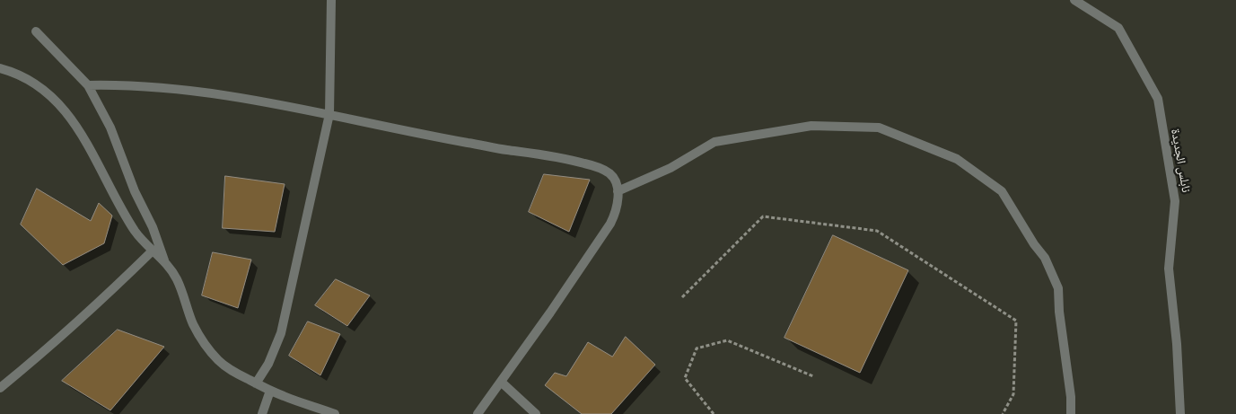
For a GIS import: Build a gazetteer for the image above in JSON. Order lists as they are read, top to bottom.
{
  "streets": {
    "street": ["نابلس الجديدة"]
  }
}
